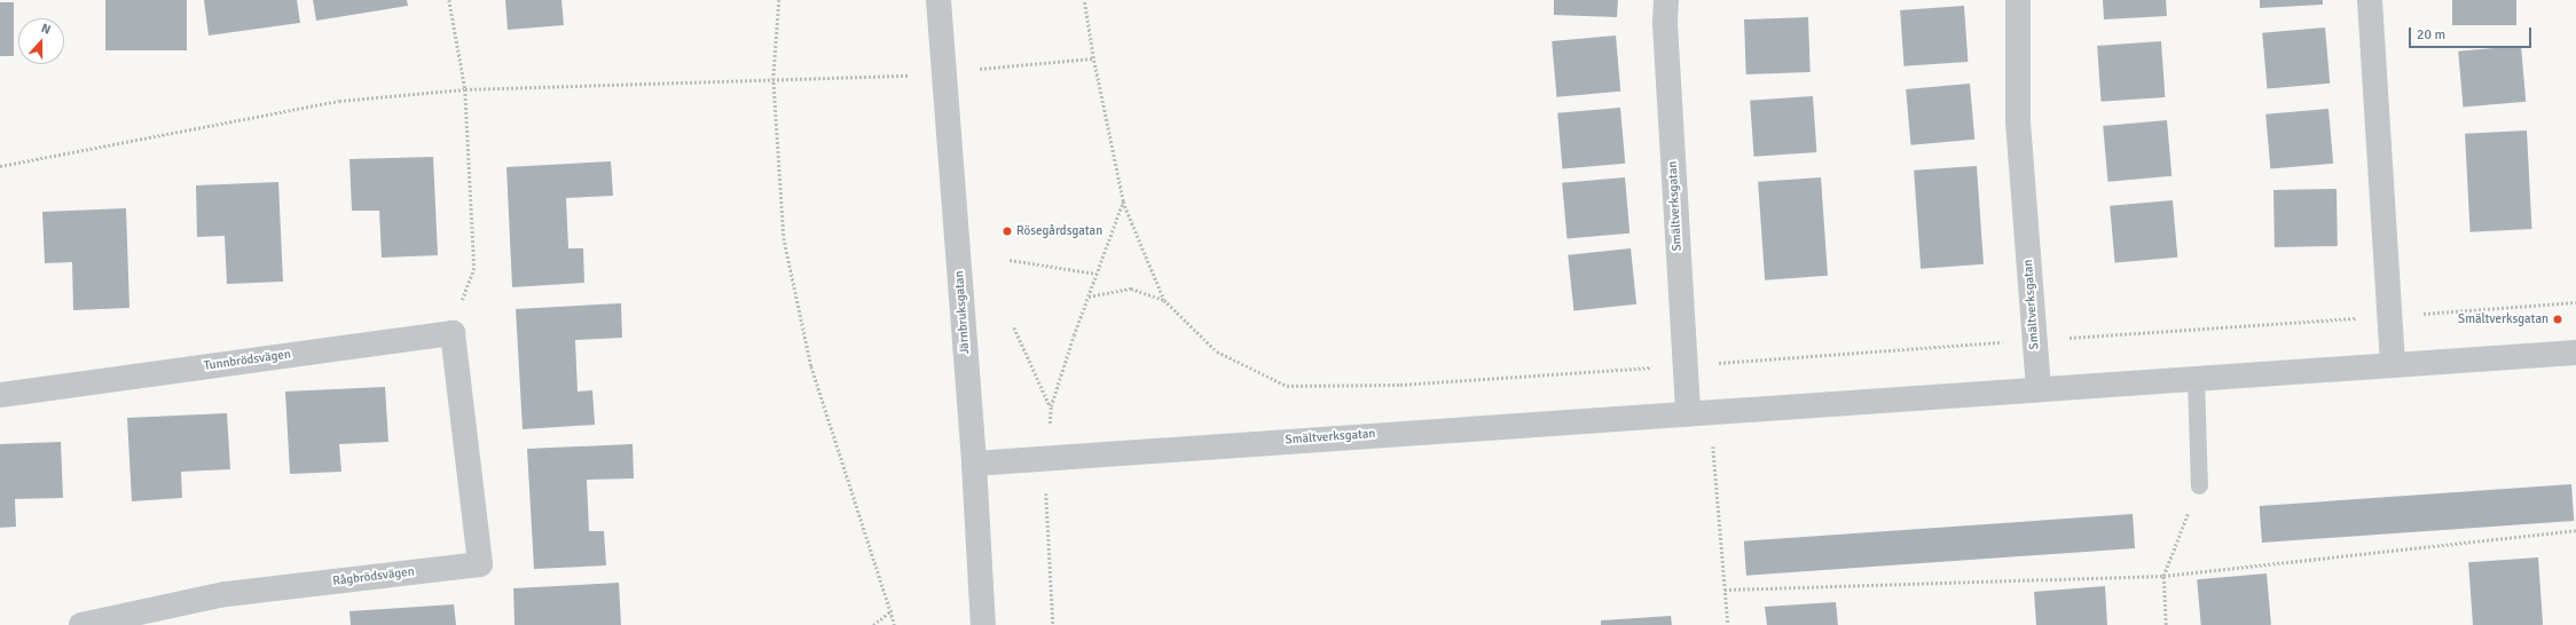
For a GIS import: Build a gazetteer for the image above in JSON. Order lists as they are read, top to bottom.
{
  "streets": {
    "street": [
      "Smältverksgatan",
      "Järnbruksgatan",
      "Tunnbrödsvägen",
      "Rågbrödsvägen"
    ]
  },
  "crossings": [
    ["Smältverksgatan", "Järnbruksgatan"],
    ["Tunnbrödsvägen", "Rågbrödsvägen"]
  ],
  "places": ["Rösegårdsgatan", "Smältverksgatan"],
  "scale_bar": "20 m",
  "north": "top"
}
